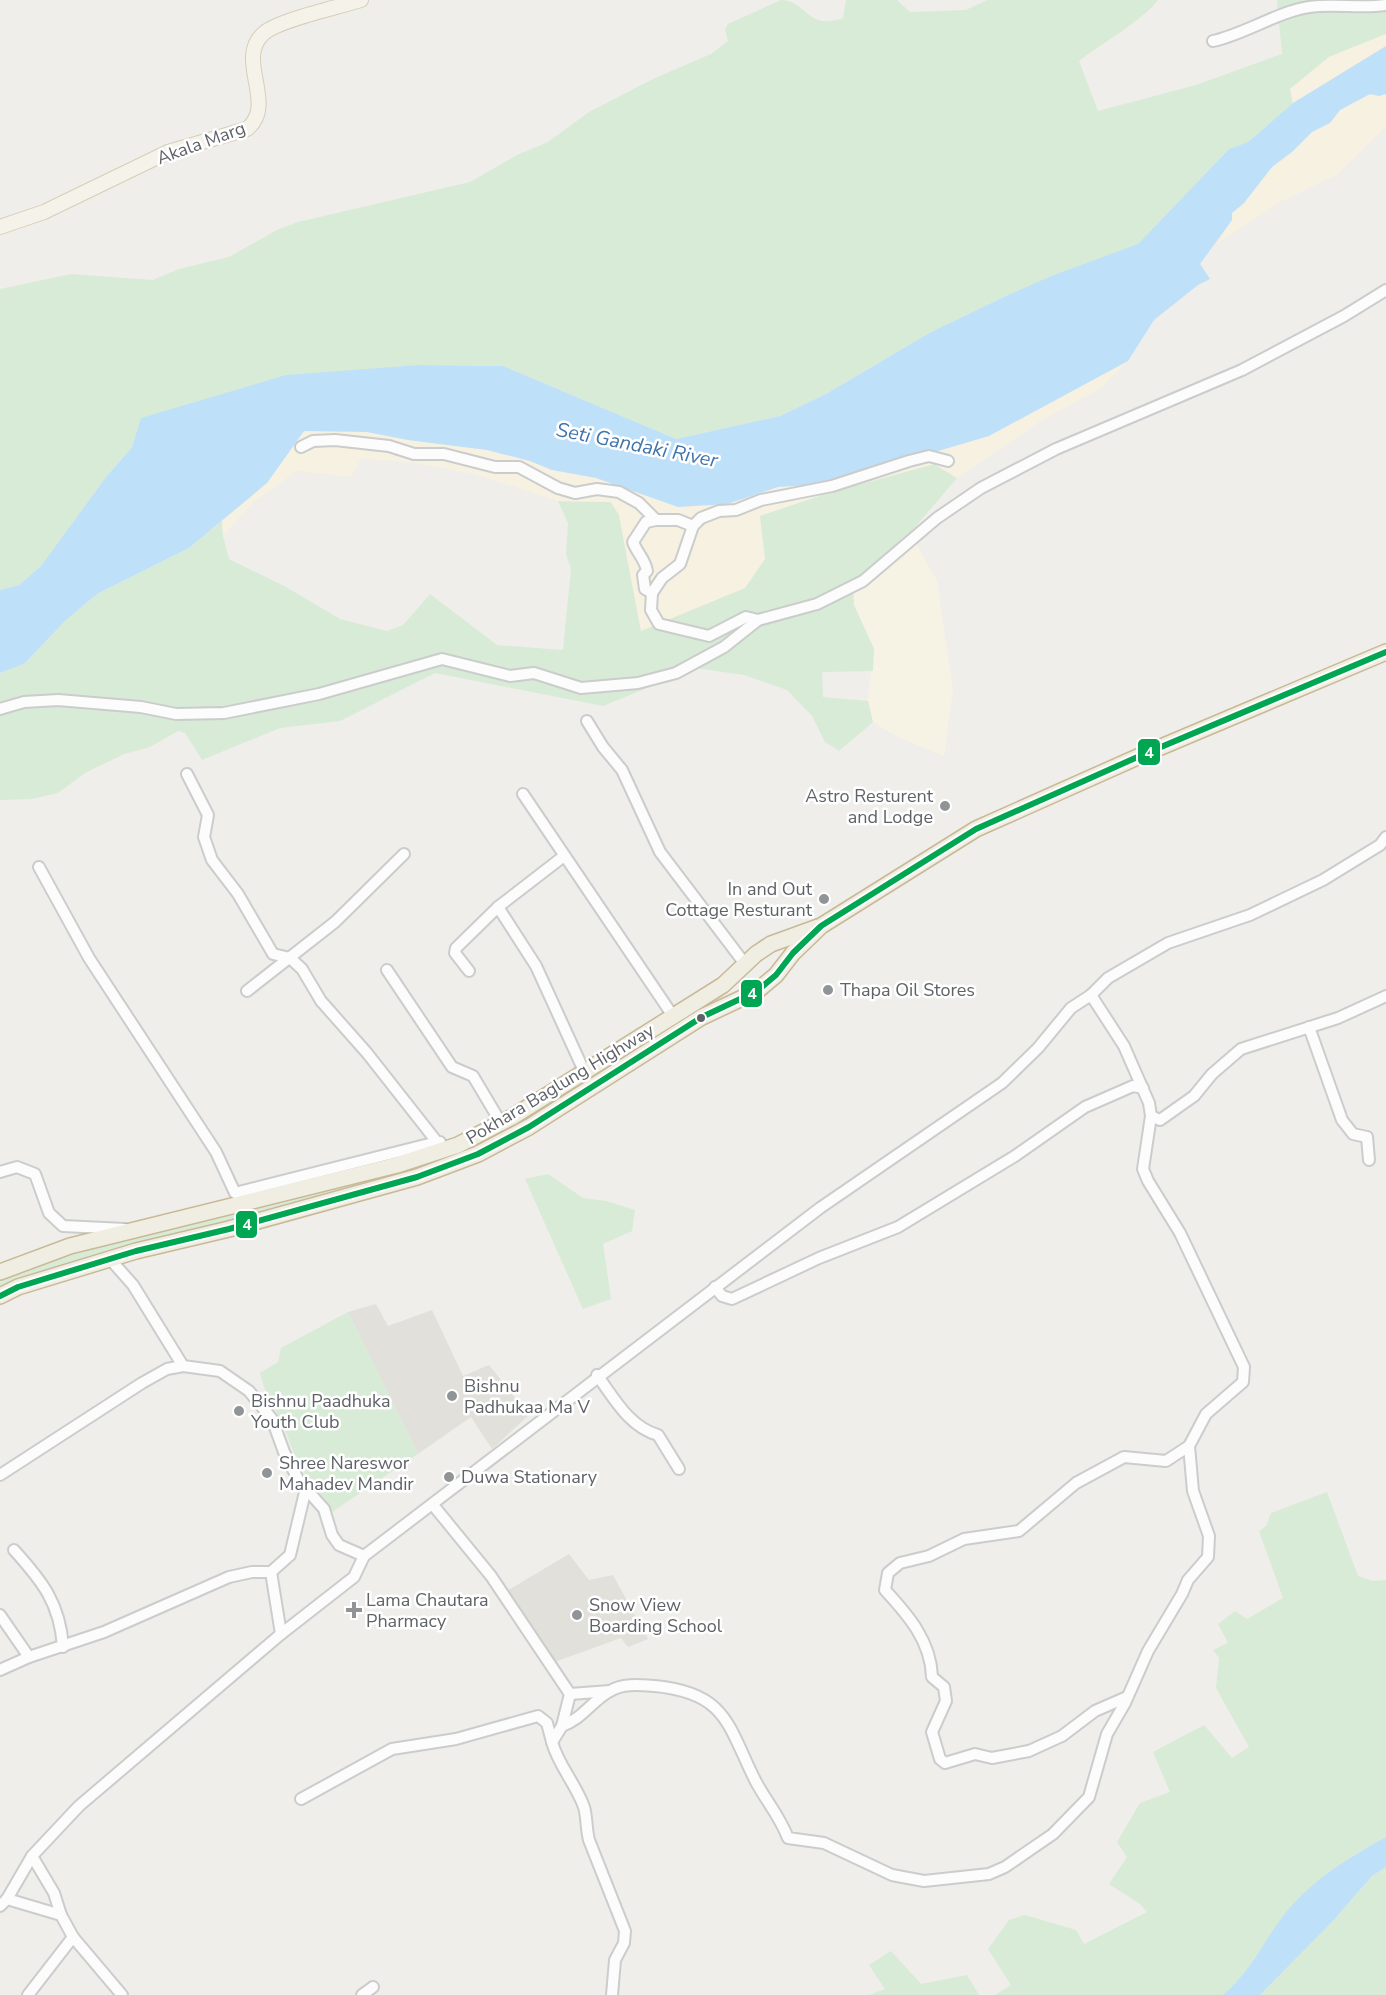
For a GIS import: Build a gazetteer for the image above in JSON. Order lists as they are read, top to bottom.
{
  "streets": {
    "highway": ["Pokhara Baglung Highway"],
    "main road": ["Akala Marg"]
  },
  "water": ["Seti Gandaki River"],
  "places": {
    "other": [
      "Astro Resturent and Lodge",
      "In and Out Cottage Resturant",
      "Thapa Oil Stores",
      "Bishnu Padhukaa Ma V",
      "Bishnu Paadhuka Youth Club",
      "Shree Nareswor Mahadev Mandir",
      "Duwa Stationary",
      "Snow View Boarding School"
    ],
    "health": ["Lama Chautara Pharmacy"]
  },
  "lines": ["transit line 4"]
}
